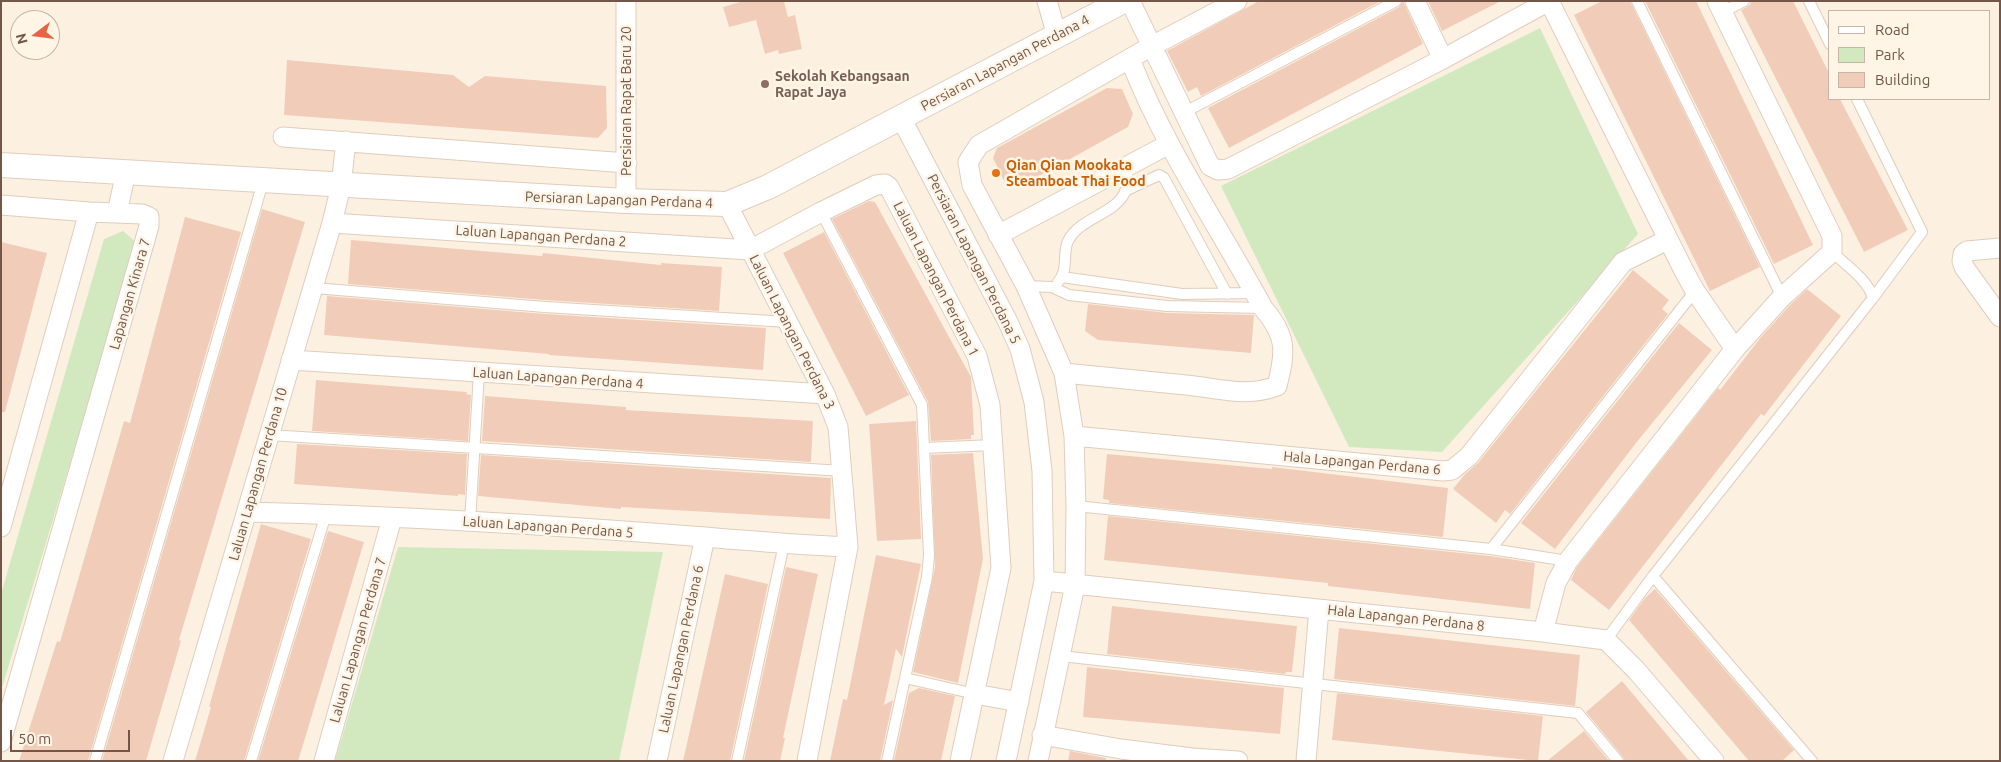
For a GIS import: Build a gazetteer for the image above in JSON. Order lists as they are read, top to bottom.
{
  "streets": {
    "street": [
      "Persiaran Lapangan Perdana 4",
      "Persiaran Rapat Baru 20",
      "Laluan Lapangan Perdana 2",
      "Persiaran Lapangan Perdana 5",
      "Laluan Lapangan Perdana 1",
      "Lapangan Kinara 7",
      "Laluan Lapangan Perdana 3",
      "Laluan Lapangan Perdana 4",
      "Hala Lapangan Perdana 6",
      "Laluan Lapangan Perdana 10",
      "Laluan Lapangan Perdana 5",
      "Hala Lapangan Perdana 8",
      "Laluan Lapangan Perdana 7",
      "Laluan Lapangan Perdana 6"
    ]
  },
  "crossings": [
    ["Persiaran Lapangan Perdana 4", "Persiaran Rapat Baru 20"],
    ["Persiaran Lapangan Perdana 4", "Persiaran Lapangan Perdana 5"],
    ["Persiaran Lapangan Perdana 4", "Laluan Lapangan Perdana 3"],
    ["Persiaran Lapangan Perdana 4", "Laluan Lapangan Perdana 10"],
    ["Laluan Lapangan Perdana 2", "Laluan Lapangan Perdana 1"],
    ["Laluan Lapangan Perdana 2", "Laluan Lapangan Perdana 3"],
    ["Laluan Lapangan Perdana 2", "Laluan Lapangan Perdana 10"],
    ["Persiaran Lapangan Perdana 5", "Hala Lapangan Perdana 8"],
    ["Laluan Lapangan Perdana 1", "Laluan Lapangan Perdana 3"],
    ["Laluan Lapangan Perdana 3", "Laluan Lapangan Perdana 4"],
    ["Laluan Lapangan Perdana 3", "Laluan Lapangan Perdana 5"],
    ["Laluan Lapangan Perdana 4", "Laluan Lapangan Perdana 10"],
    ["Laluan Lapangan Perdana 10", "Laluan Lapangan Perdana 5"],
    ["Laluan Lapangan Perdana 5", "Laluan Lapangan Perdana 7"],
    ["Laluan Lapangan Perdana 5", "Laluan Lapangan Perdana 6"]
  ],
  "places": ["Sekolah Kebangsaan Rapat Jaya", "Qian Qian Mookata Steamboat Thai Food"],
  "legend": ["Road", "Park", "Building"],
  "scale_bar": "50 m",
  "north": "left"
}
